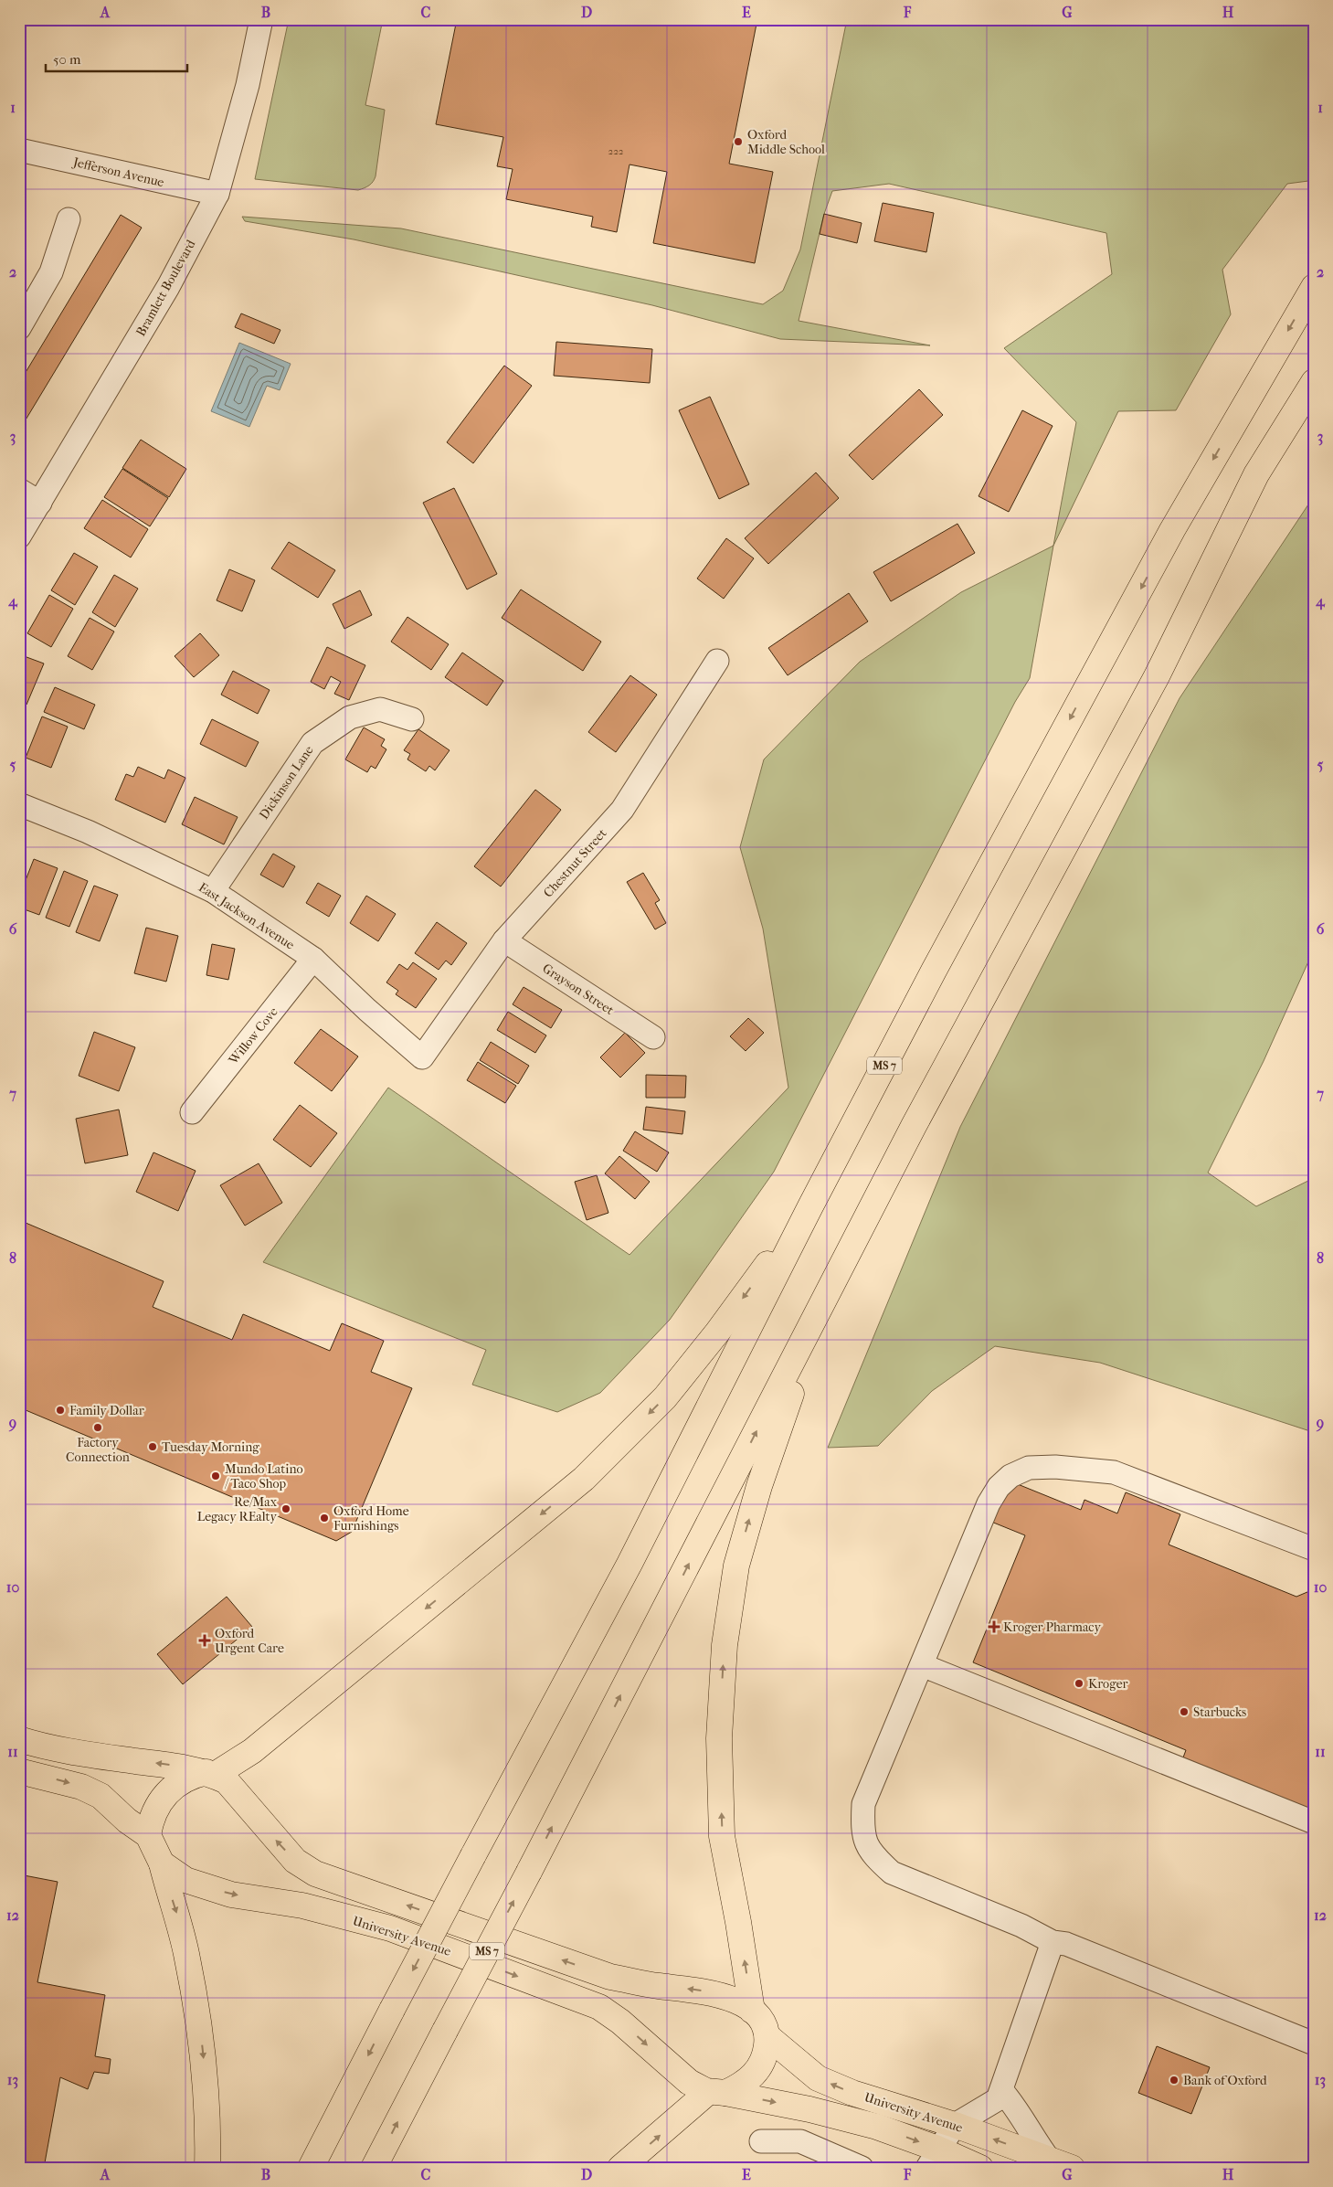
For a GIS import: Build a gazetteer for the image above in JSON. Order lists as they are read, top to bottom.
{
  "streets": {
    "main road": ["MS 7", "University Avenue"],
    "street": [
      "Jefferson Avenue",
      "Bramlett Boulevard",
      "Dickinson Lane",
      "Chestnut Street",
      "East Jackson Avenue",
      "Grayson Street",
      "Willow Cove"
    ]
  },
  "crossings": [
    ["Jefferson Avenue", "Bramlett Boulevard"],
    ["Dickinson Lane", "East Jackson Avenue"],
    ["Chestnut Street", "East Jackson Avenue"],
    ["Chestnut Street", "Grayson Street"],
    ["East Jackson Avenue", "Willow Cove"]
  ],
  "places": {
    "other": [
      "Oxford Middle School",
      "Family Dollar",
      "Factory Connection",
      "Tuesday Morning",
      "Mundo Latino / Taco Shop",
      "Re/Max Legacy REalty",
      "Oxford Home Furnishings",
      "Kroger",
      "Starbucks",
      "Bank of Oxford"
    ],
    "health": ["Kroger Pharmacy", "Oxford Urgent Care"]
  },
  "house_numbers": ["222"],
  "scale_bar": "50 m",
  "grid": {
    "columns": [
      "A",
      "B",
      "C",
      "D",
      "E",
      "F",
      "G",
      "H"
    ],
    "rows": [
      "1",
      "2",
      "3",
      "4",
      "5",
      "6",
      "7",
      "8",
      "9",
      "10",
      "11",
      "12",
      "13"
    ]
  }
}
